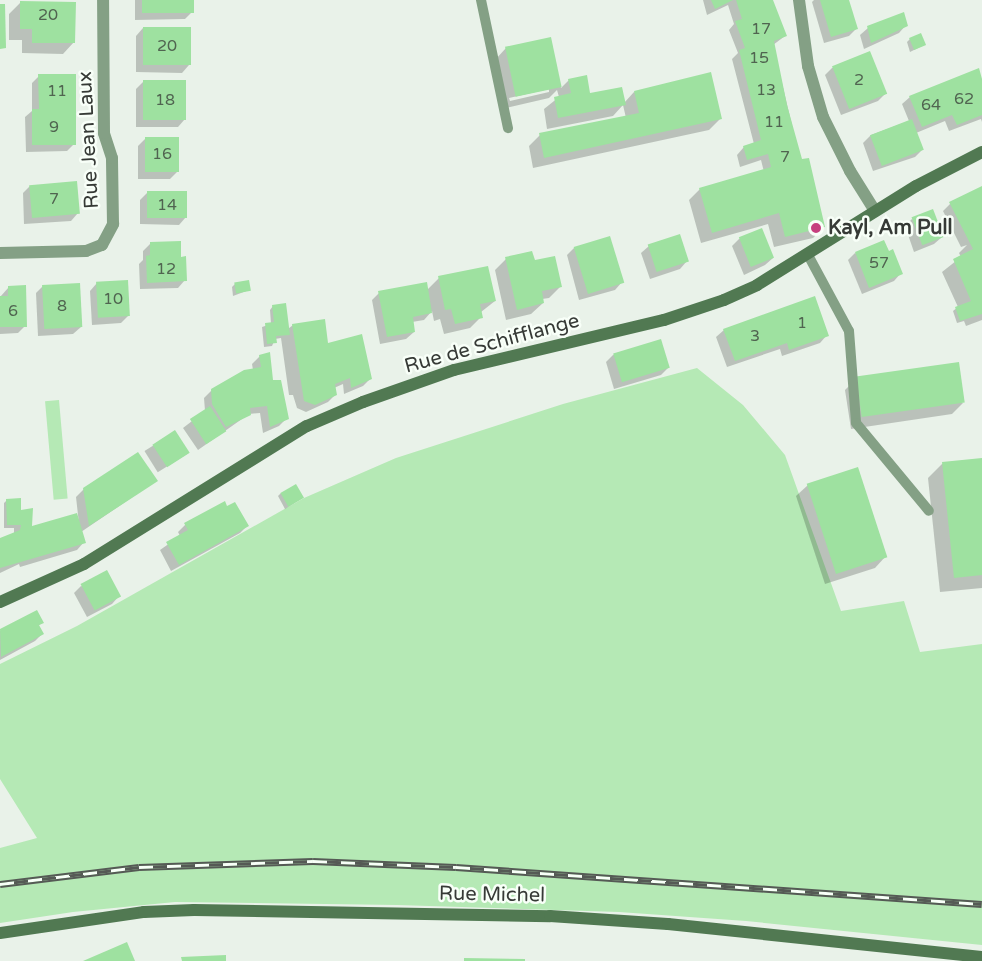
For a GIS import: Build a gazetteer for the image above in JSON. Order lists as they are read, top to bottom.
{
  "streets": {
    "street": ["Rue Jean Laux", "Rue de Schifflange", "Rue Michel"]
  },
  "places": ["Kayl, Am Pull"],
  "house_numbers": [
    "20",
    "17",
    "20",
    "15",
    "2",
    "13",
    "11",
    "62",
    "18",
    "64",
    "11",
    "9",
    "16",
    "7",
    "7",
    "14",
    "57",
    "12",
    "10",
    "8",
    "6",
    "1",
    "3"
  ]
}
